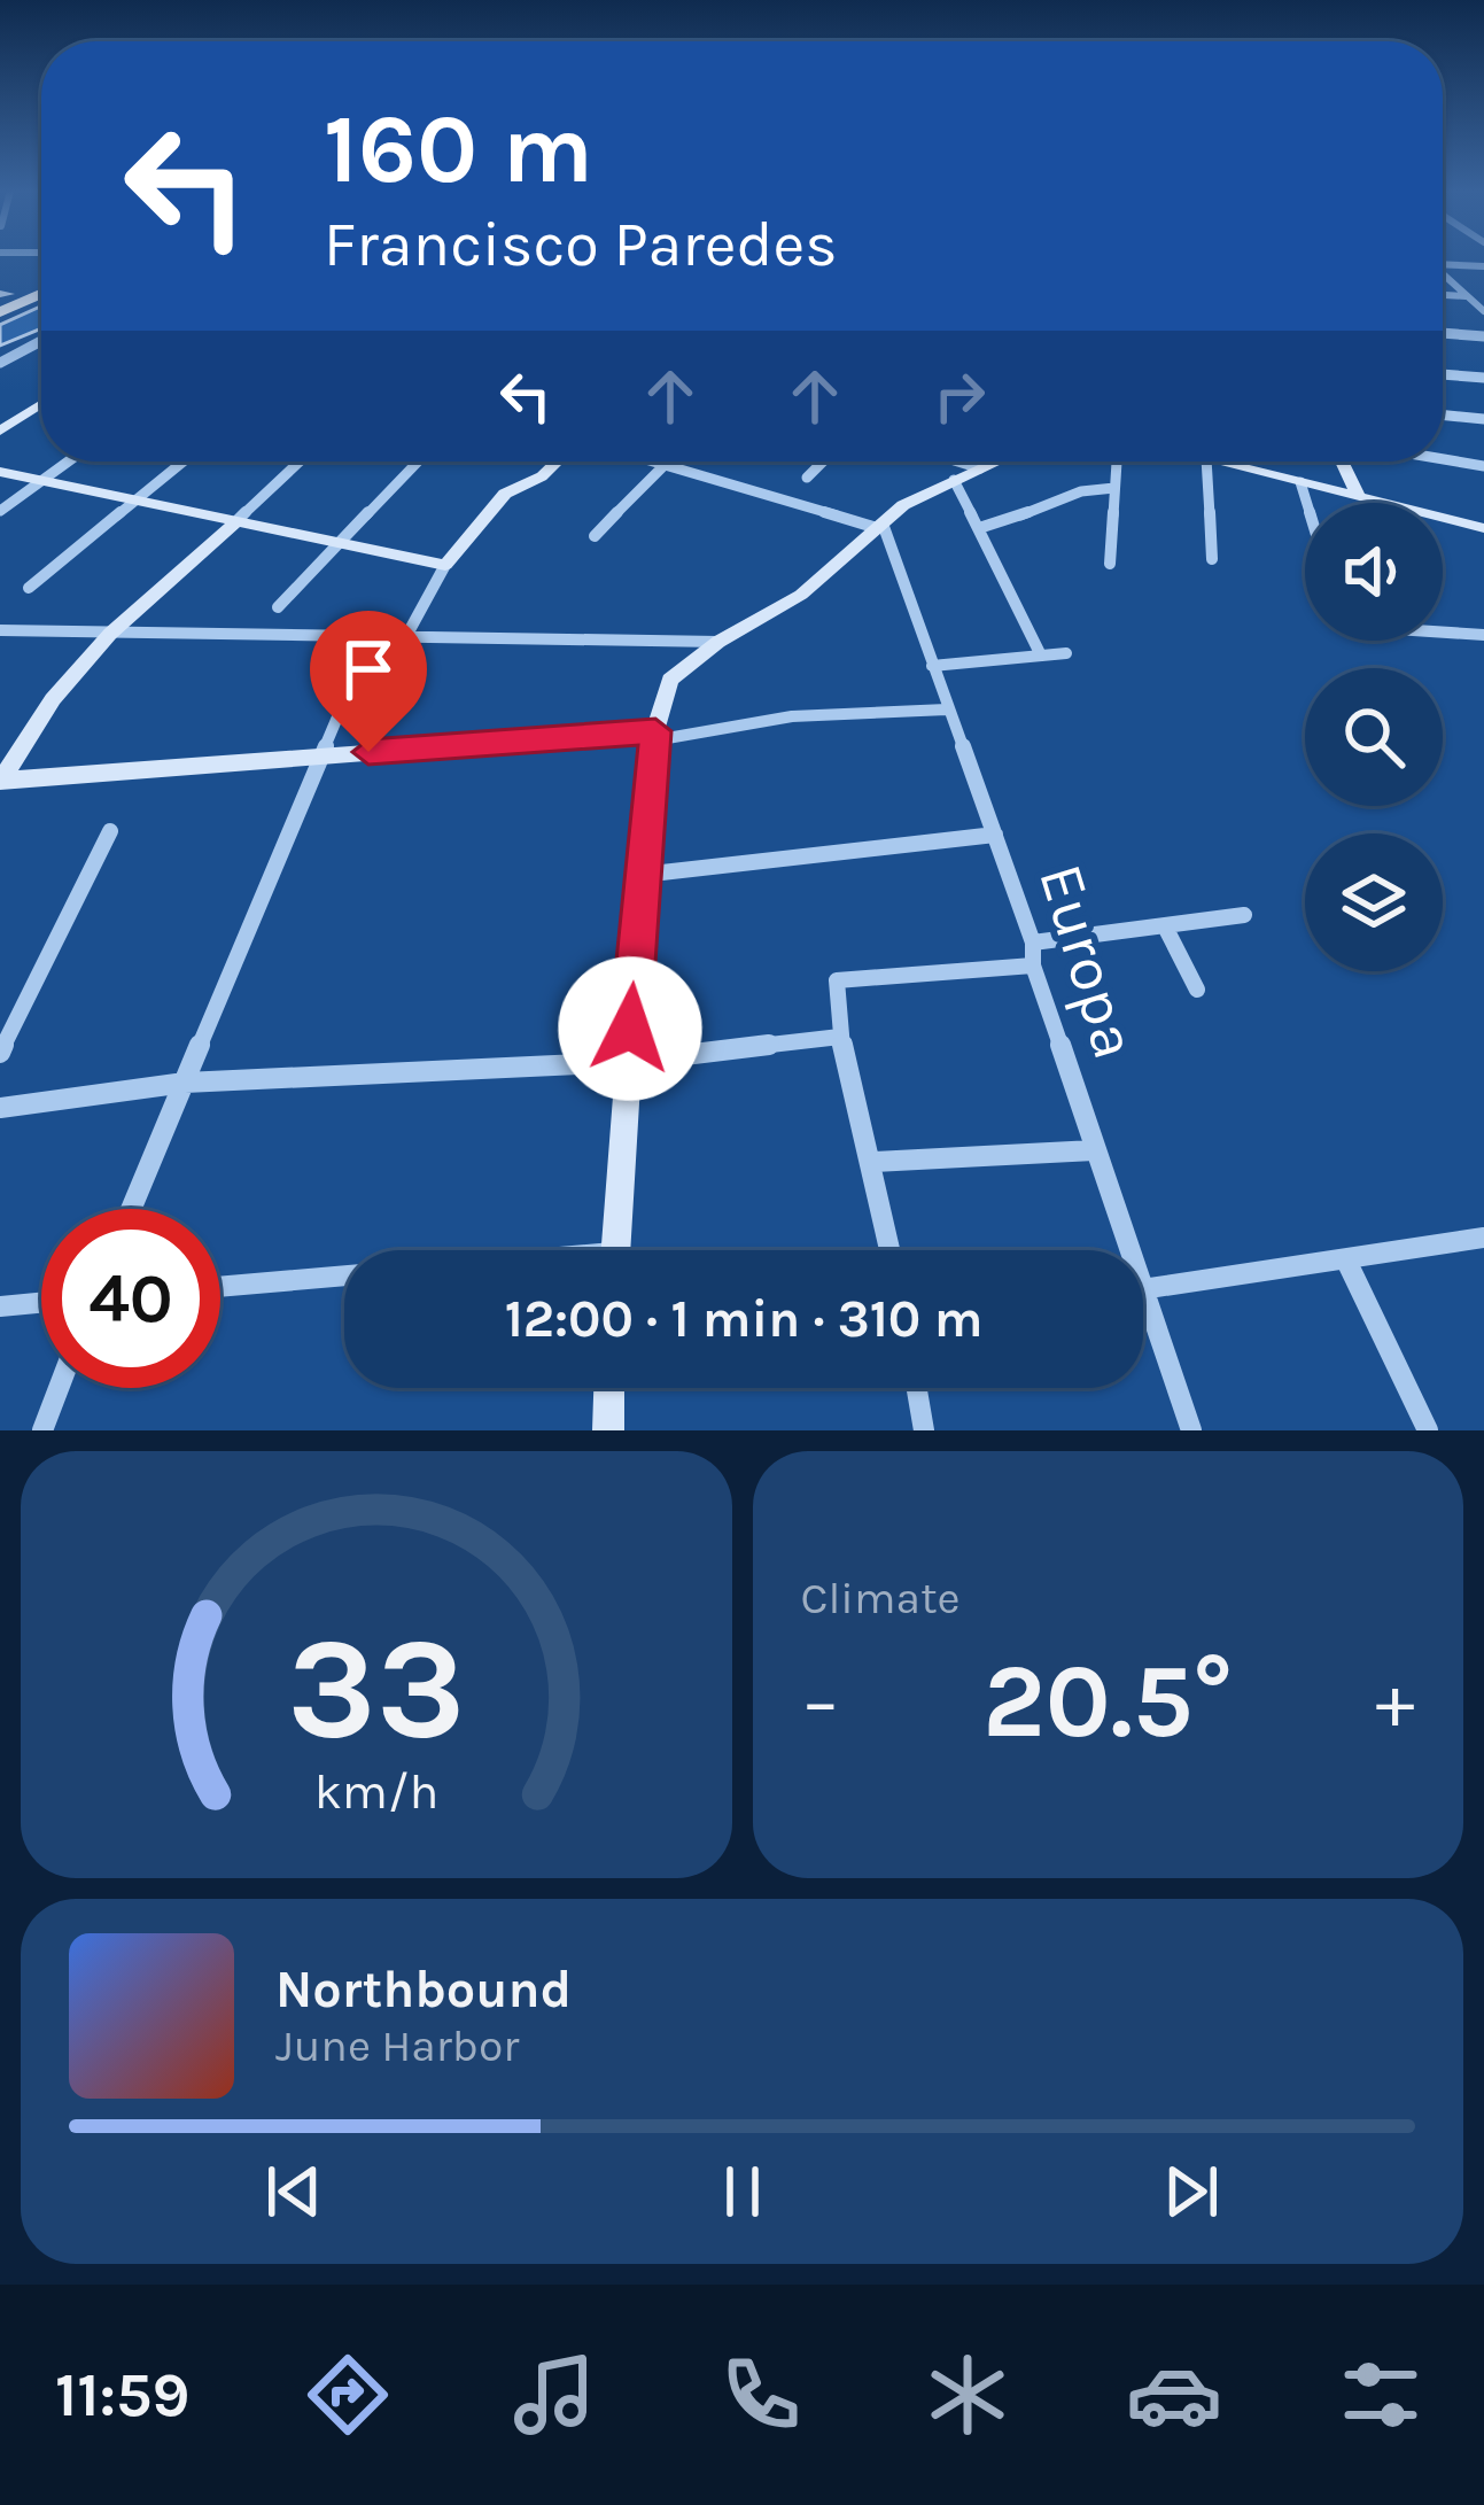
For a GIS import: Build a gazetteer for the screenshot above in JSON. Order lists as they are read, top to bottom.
{
  "streets": {
    "street": ["Europa"]
  },
  "page": {
    "turn": ["160 m", "Francisco Paredes"],
    "limit": "40",
    "trip": "12:00 · 1 min · 310 m",
    "tile": "Climate",
    "heat": ["−", "20.5°", "+"],
    "song": ["Northbound", "June Harbor"],
    "tabs": "11:59",
    "gauge": ["33", "km/h"]
  }
}
